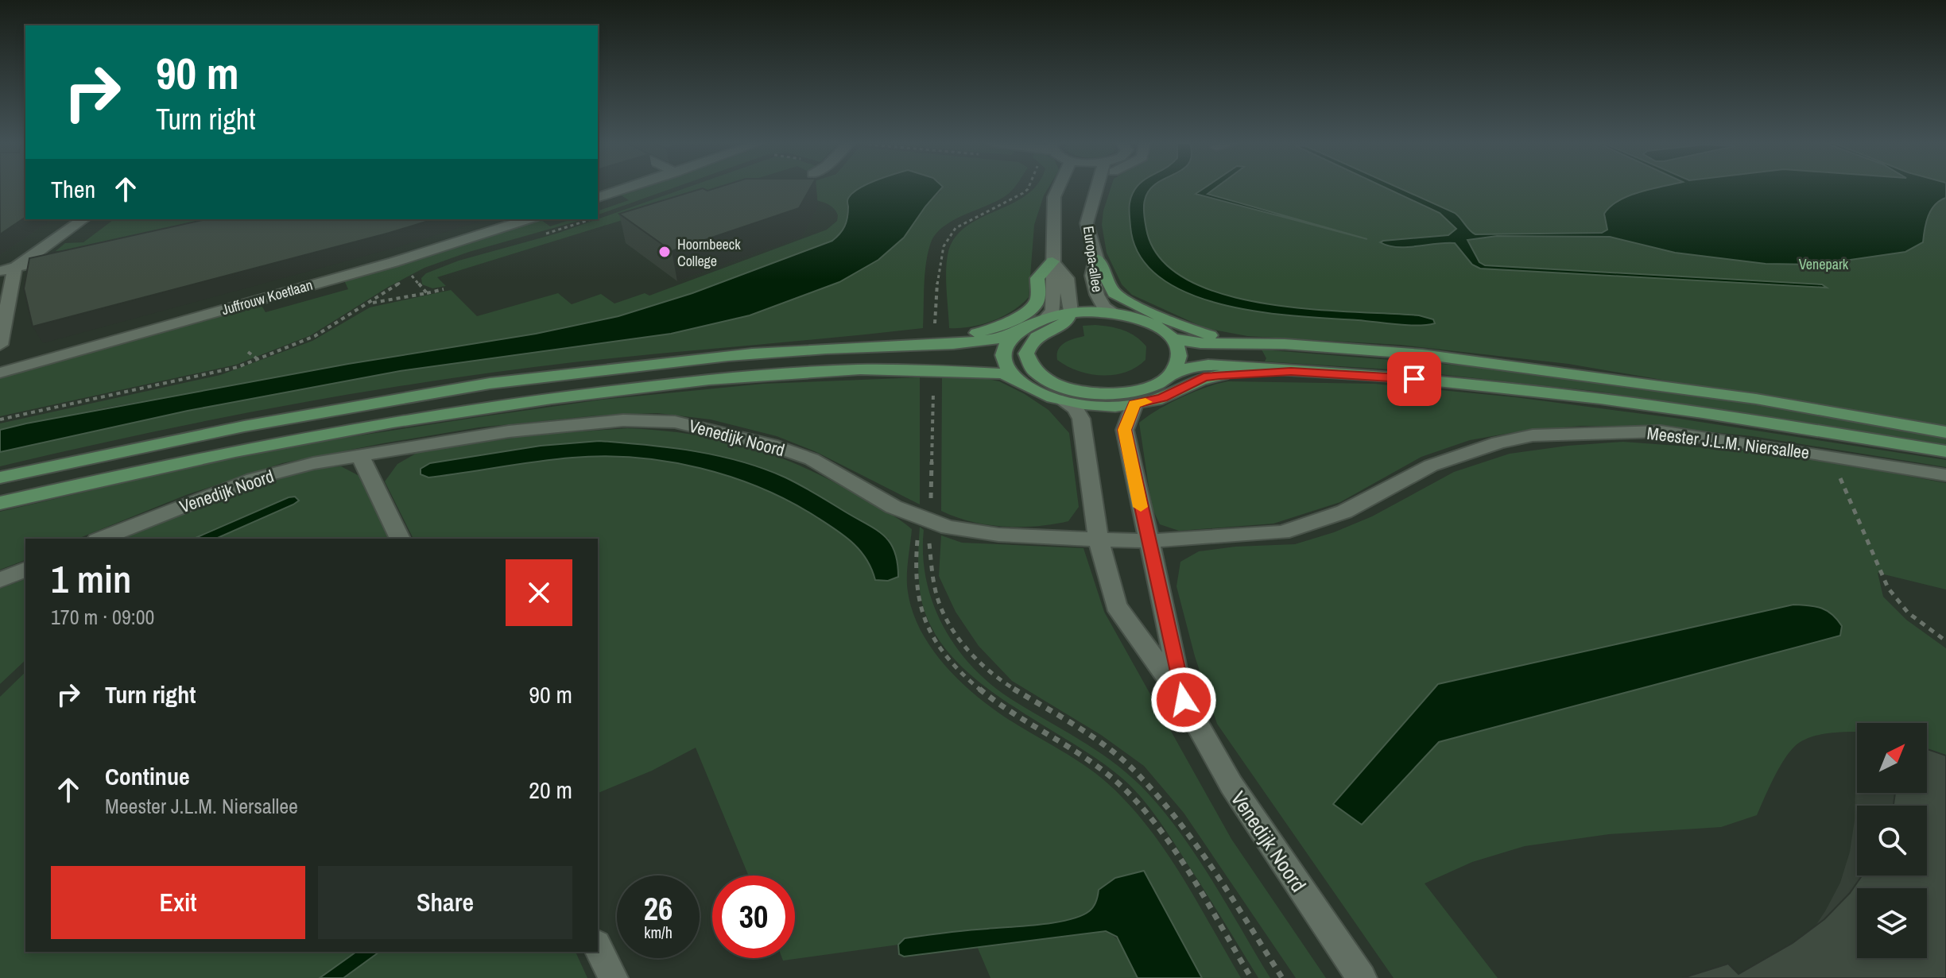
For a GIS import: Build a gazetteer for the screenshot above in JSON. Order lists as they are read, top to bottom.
{
  "streets": {
    "main road": ["Meester J.L.M. Niersallee"],
    "street": ["Europa-allee", "Juffrouw Koetlaan", "Venedijk Noord"]
  },
  "crossings": [
    ["Venedijk Noord", "Meester J.L.M. Niersallee"]
  ],
  "parks": ["Venepark"],
  "places": ["Hoornbeeck College"],
  "north": "top right",
  "page": {
    "turn": ["90 m", "Turn right"],
    "then": "Then",
    "heading": ["1 min", "170 m · 09:00"],
    "list": [
      {
        "name": "Turn right",
        "value": "90 m"
      },
      {
        "name": "Continue",
        "note": "Meester J.L.M. Niersallee",
        "value": "20 m"
      }
    ],
    "buttons": ["Exit", "Share"],
    "speed": "26 km/h",
    "limit": "30"
  }
}
